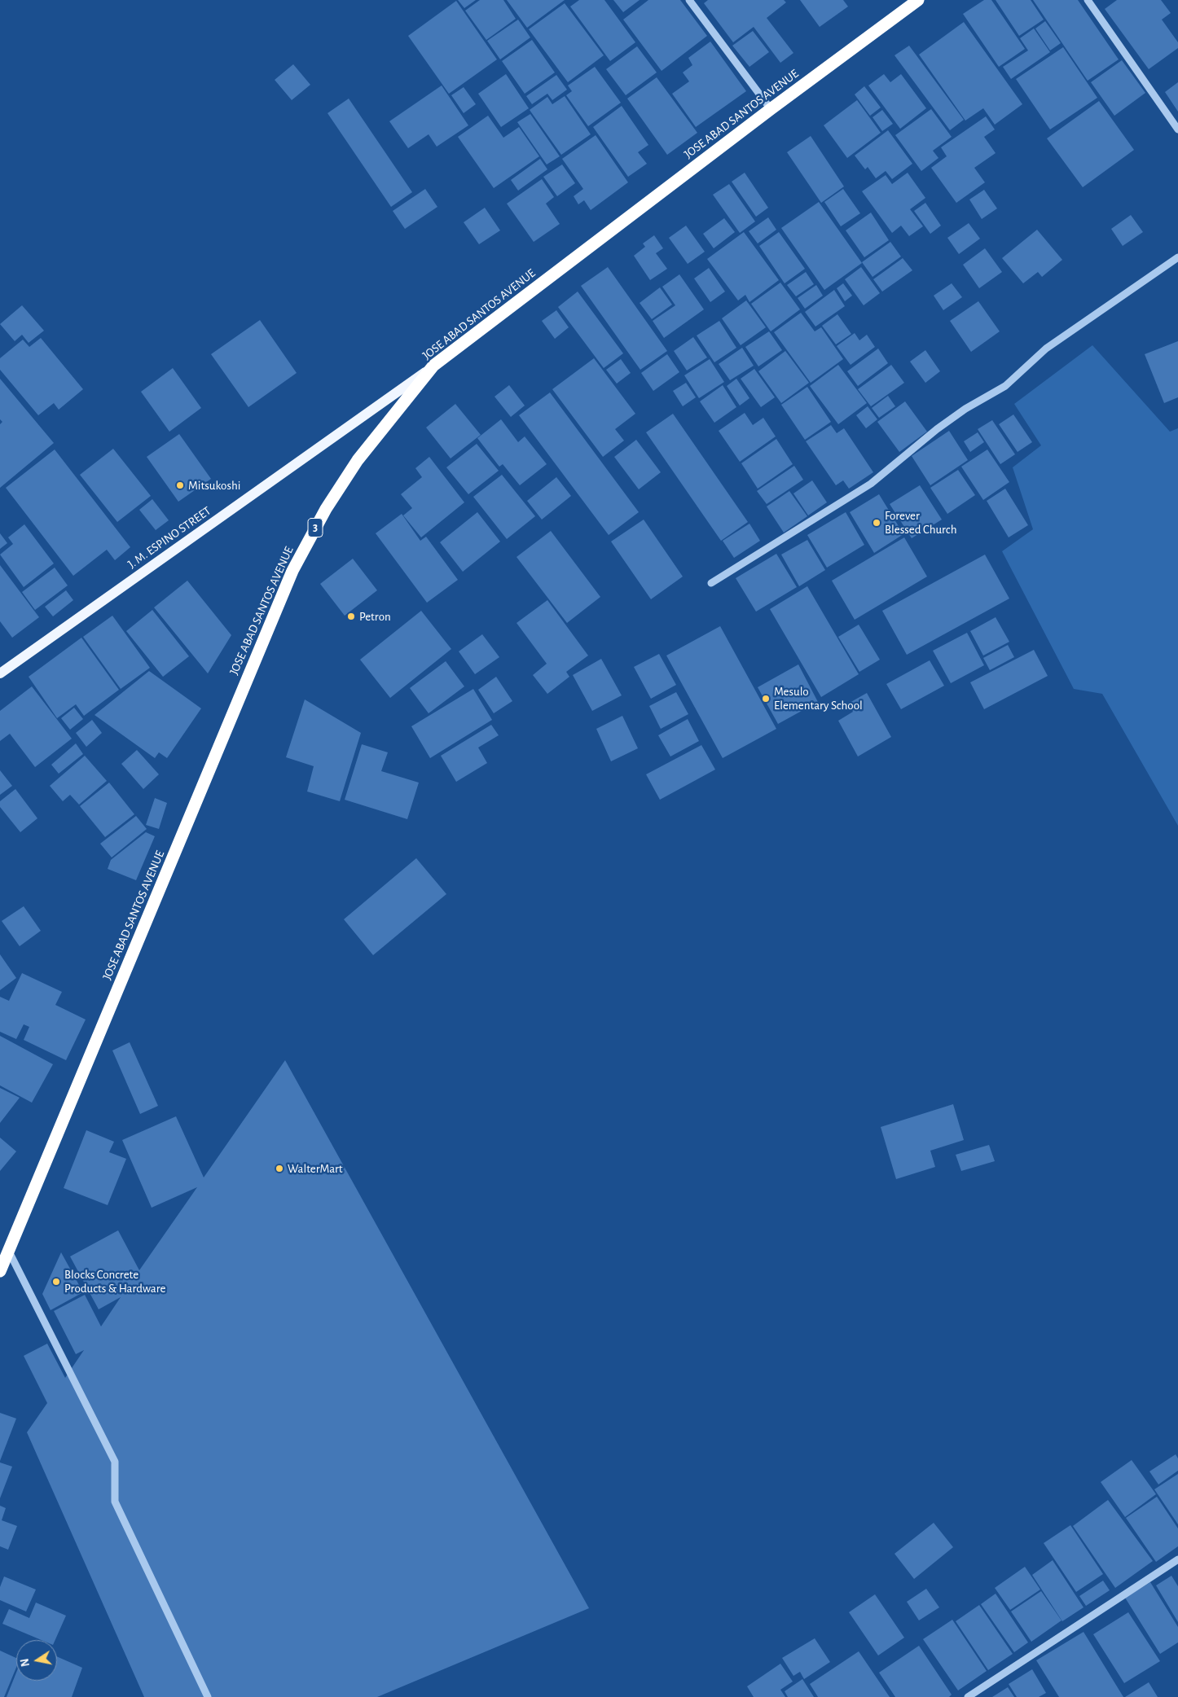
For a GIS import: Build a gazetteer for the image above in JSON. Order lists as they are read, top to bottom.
{
  "streets": {
    "highway": ["JOSE ABAD SANTOS AVENUE", "3"],
    "main road": ["J. M. ESPINO STREET"]
  },
  "crossings": [
    ["JOSE ABAD SANTOS AVENUE", "J. M. ESPINO STREET"]
  ],
  "places": [
    "Mitsukoshi",
    "Forever Blessed Church",
    "Petron",
    "Mesulo Elementary School",
    "WalterMart",
    "Blocks Concrete Products & Hardware"
  ],
  "north": "left"
}
